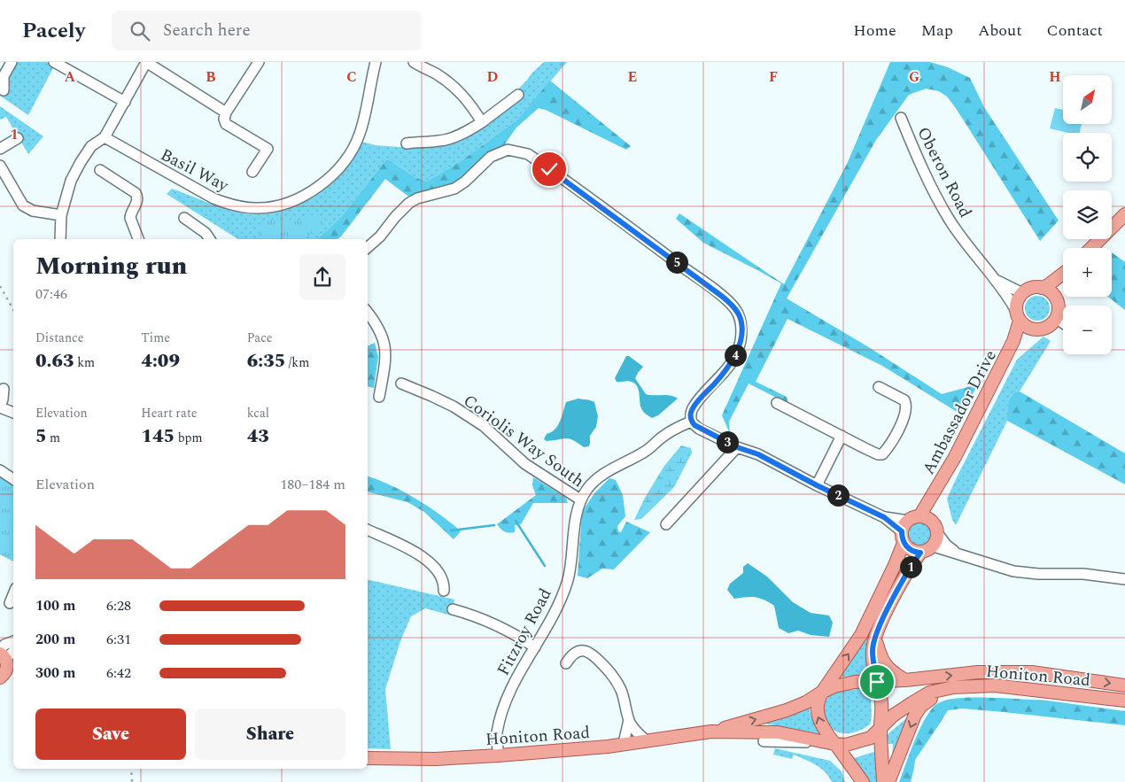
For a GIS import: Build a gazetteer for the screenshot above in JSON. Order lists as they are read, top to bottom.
{
  "streets": {
    "main road": ["Ambassador Drive", "Honiton Road"],
    "street": [
      "Basil Way",
      "Oberon Road",
      "Coriolis Way South",
      "Fitzroy Road"
    ]
  },
  "crossings": [
    ["Oberon Road", "Ambassador Drive"],
    ["Coriolis Way South", "Fitzroy Road"],
    ["Fitzroy Road", "Honiton Road"]
  ],
  "north": "top right",
  "page": {
    "header": "Pacely",
    "search": "Search here",
    "nav": [
      "Home",
      "Map",
      "About",
      "Contact"
    ],
    "map_buttons": ["+", "−"],
    "heading": ["Morning run", "07:46"],
    "pins": [
      "5",
      "4",
      "3",
      "2",
      "1"
    ],
    "stats": [
      ["Distance", "0.63 km"],
      ["Time", "4:09"],
      ["Pace", "6:35 /km"],
      ["Elevation", "5 m"],
      ["Heart rate", "145 bpm"],
      ["kcal", "43"]
    ],
    "chart": ["Elevation", "180–184 m"],
    "list": [
      {
        "name": "100 m",
        "note": "6:28"
      },
      {
        "name": "200 m",
        "note": "6:31"
      },
      {
        "name": "300 m",
        "note": "6:42"
      }
    ],
    "buttons": ["Save", "Share"]
  },
  "grid": {
    "columns": [
      "A",
      "B",
      "C",
      "D",
      "E",
      "F",
      "G",
      "H"
    ],
    "rows": ["1"]
  }
}
